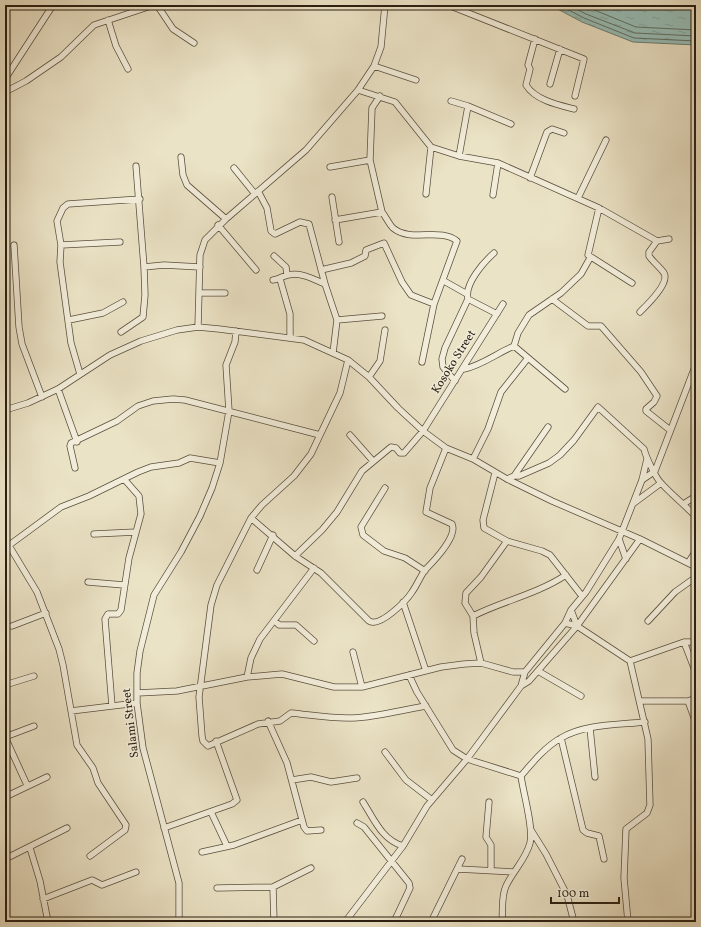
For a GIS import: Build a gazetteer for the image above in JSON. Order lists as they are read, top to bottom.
{
  "streets": {
    "street": ["Kosoko Street", "Salami Street"]
  },
  "scale_bar": "100 m"
}
